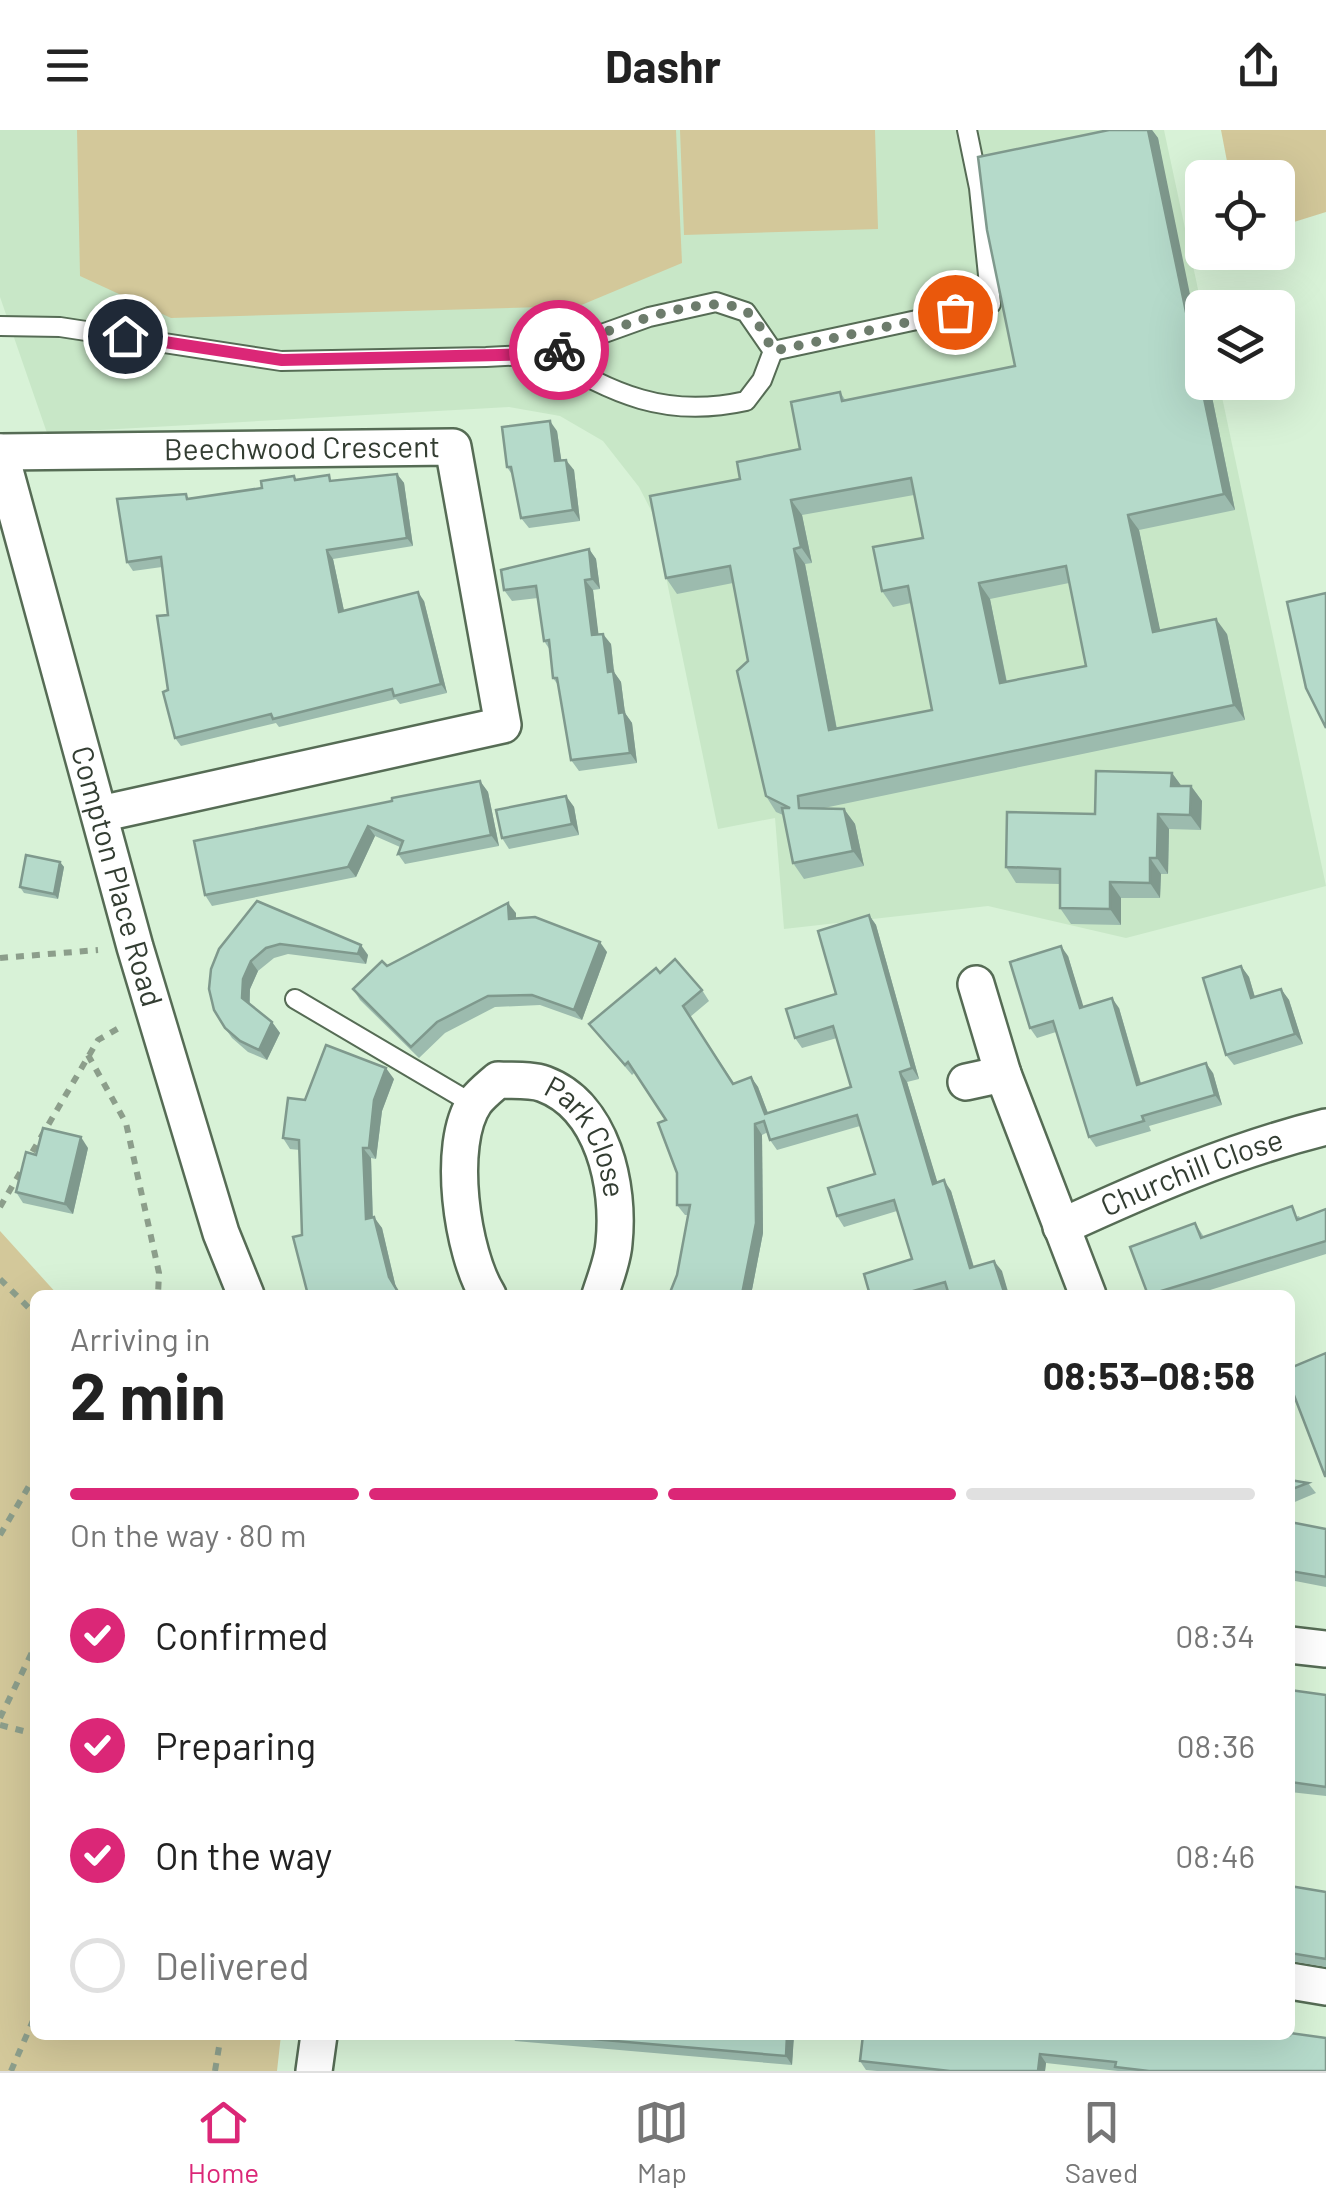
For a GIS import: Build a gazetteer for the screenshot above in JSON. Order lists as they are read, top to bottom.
{
  "streets": {
    "street": [
      "Beechwood Crescent",
      "Compton Place Road",
      "Park Close",
      "Churchill Close"
    ]
  },
  "crossings": [
    ["Beechwood Crescent", "Compton Place Road"]
  ],
  "page": {
    "header": "Dashr",
    "heading": ["2 min", "Arriving in", "08:53–08:58"],
    "bar": "On the way · 80 m",
    "list": [
      ["Confirmed", "08:34"],
      ["Preparing", "08:36"],
      ["On the way", "08:46"],
      "Delivered"
    ],
    "tabs": ["Home", "Map", "Saved"]
  }
}
